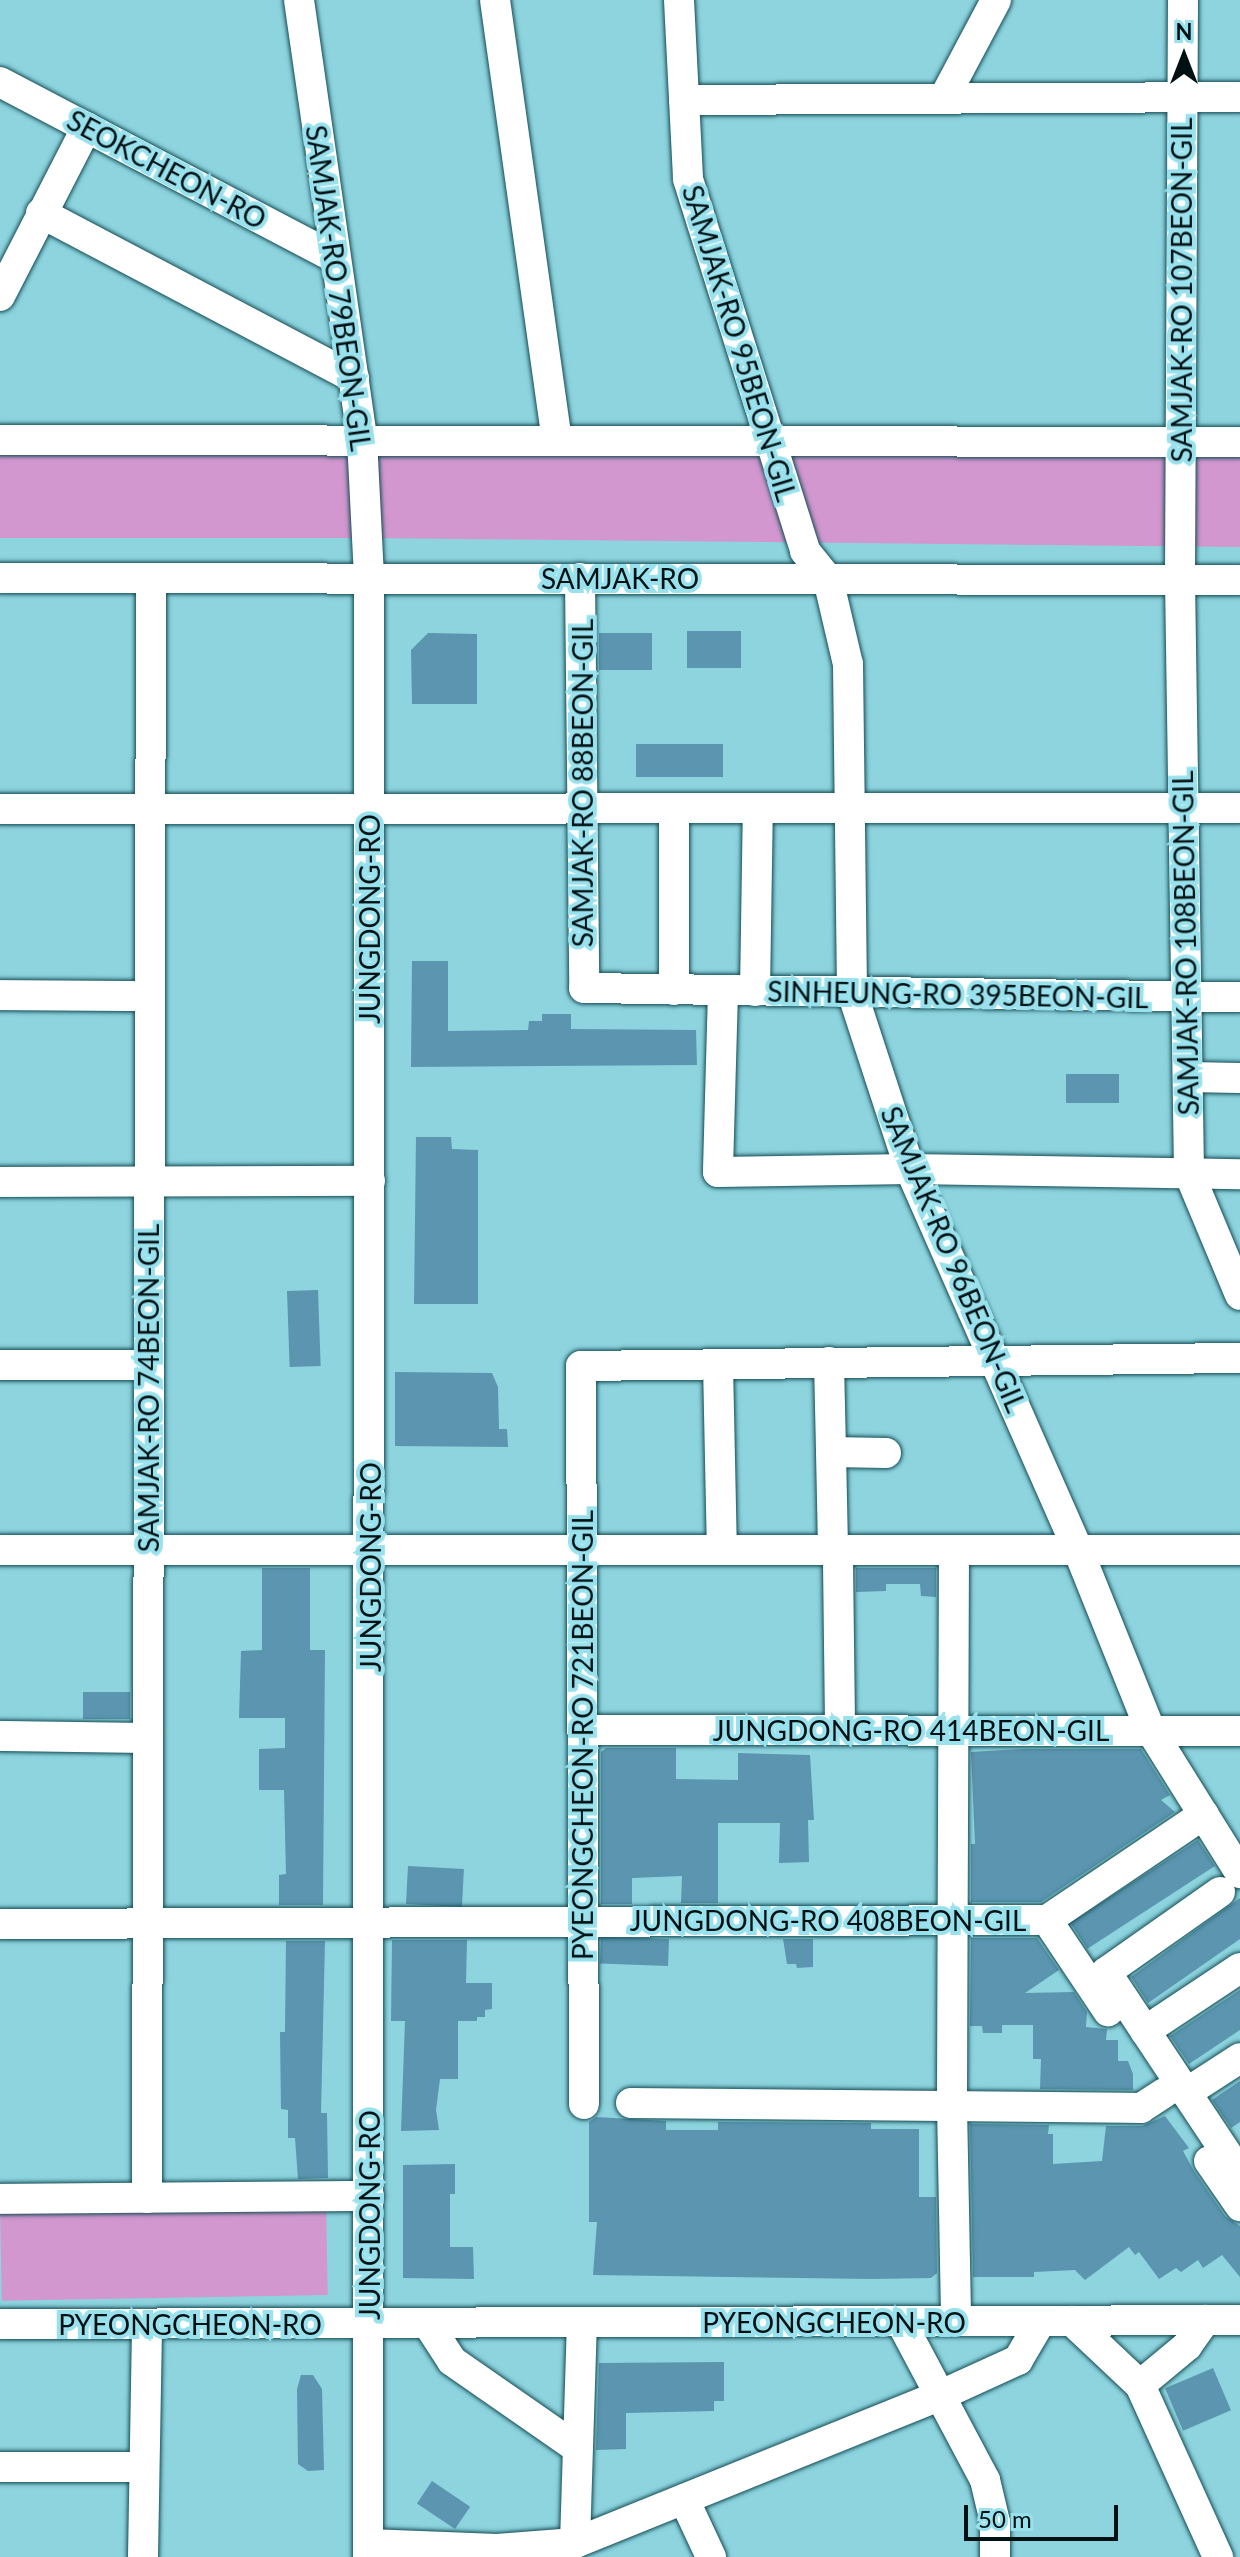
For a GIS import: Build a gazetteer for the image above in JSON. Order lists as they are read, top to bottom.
{
  "streets": {
    "street": [
      "SEOKCHEON-RO",
      "SAMJAK-RO 79BEON-GIL",
      "SAMJAK-RO 107BEON-GIL",
      "SAMJAK-RO 95BEON-GIL",
      "SAMJAK-RO",
      "SAMJAK-RO 88BEON-GIL",
      "JUNGDONG-RO",
      "SAMJAK-RO 108BEON-GIL",
      "SINHEUNG-RO 395BEON-GIL",
      "SAMJAK-RO 96BEON-GIL",
      "SAMJAK-RO 74BEON-GIL",
      "JUNGDONG-RO 414BEON-GIL",
      "PYEONGCHEON-RO 721BEON-GIL",
      "JUNGDONG-RO 408BEON-GIL",
      "PYEONGCHEON-RO"
    ]
  },
  "crossings": [
    ["SEOKCHEON-RO", "SAMJAK-RO 79BEON-GIL"],
    ["SAMJAK-RO 79BEON-GIL", "SAMJAK-RO"],
    ["SAMJAK-RO 79BEON-GIL", "JUNGDONG-RO"],
    ["SAMJAK-RO 107BEON-GIL", "SAMJAK-RO"],
    ["SAMJAK-RO 107BEON-GIL", "SAMJAK-RO 108BEON-GIL"],
    ["SAMJAK-RO 95BEON-GIL", "SAMJAK-RO"],
    ["SAMJAK-RO 95BEON-GIL", "SAMJAK-RO 96BEON-GIL"],
    ["SAMJAK-RO", "SAMJAK-RO 88BEON-GIL"],
    ["SAMJAK-RO", "JUNGDONG-RO"],
    ["SAMJAK-RO", "SAMJAK-RO 108BEON-GIL"],
    ["SAMJAK-RO", "SAMJAK-RO 96BEON-GIL"],
    ["SAMJAK-RO", "SAMJAK-RO 74BEON-GIL"],
    ["SAMJAK-RO 88BEON-GIL", "SINHEUNG-RO 395BEON-GIL"],
    ["JUNGDONG-RO", "JUNGDONG-RO 408BEON-GIL"],
    ["JUNGDONG-RO", "PYEONGCHEON-RO"],
    ["SAMJAK-RO 108BEON-GIL", "SINHEUNG-RO 395BEON-GIL"],
    ["SINHEUNG-RO 395BEON-GIL", "SAMJAK-RO 96BEON-GIL"],
    ["SAMJAK-RO 96BEON-GIL", "JUNGDONG-RO 414BEON-GIL"],
    ["SAMJAK-RO 74BEON-GIL", "JUNGDONG-RO 408BEON-GIL"],
    ["JUNGDONG-RO 414BEON-GIL", "PYEONGCHEON-RO 721BEON-GIL"],
    ["PYEONGCHEON-RO 721BEON-GIL", "JUNGDONG-RO 408BEON-GIL"]
  ],
  "scale_bar": "50 m",
  "north": "top"
}
